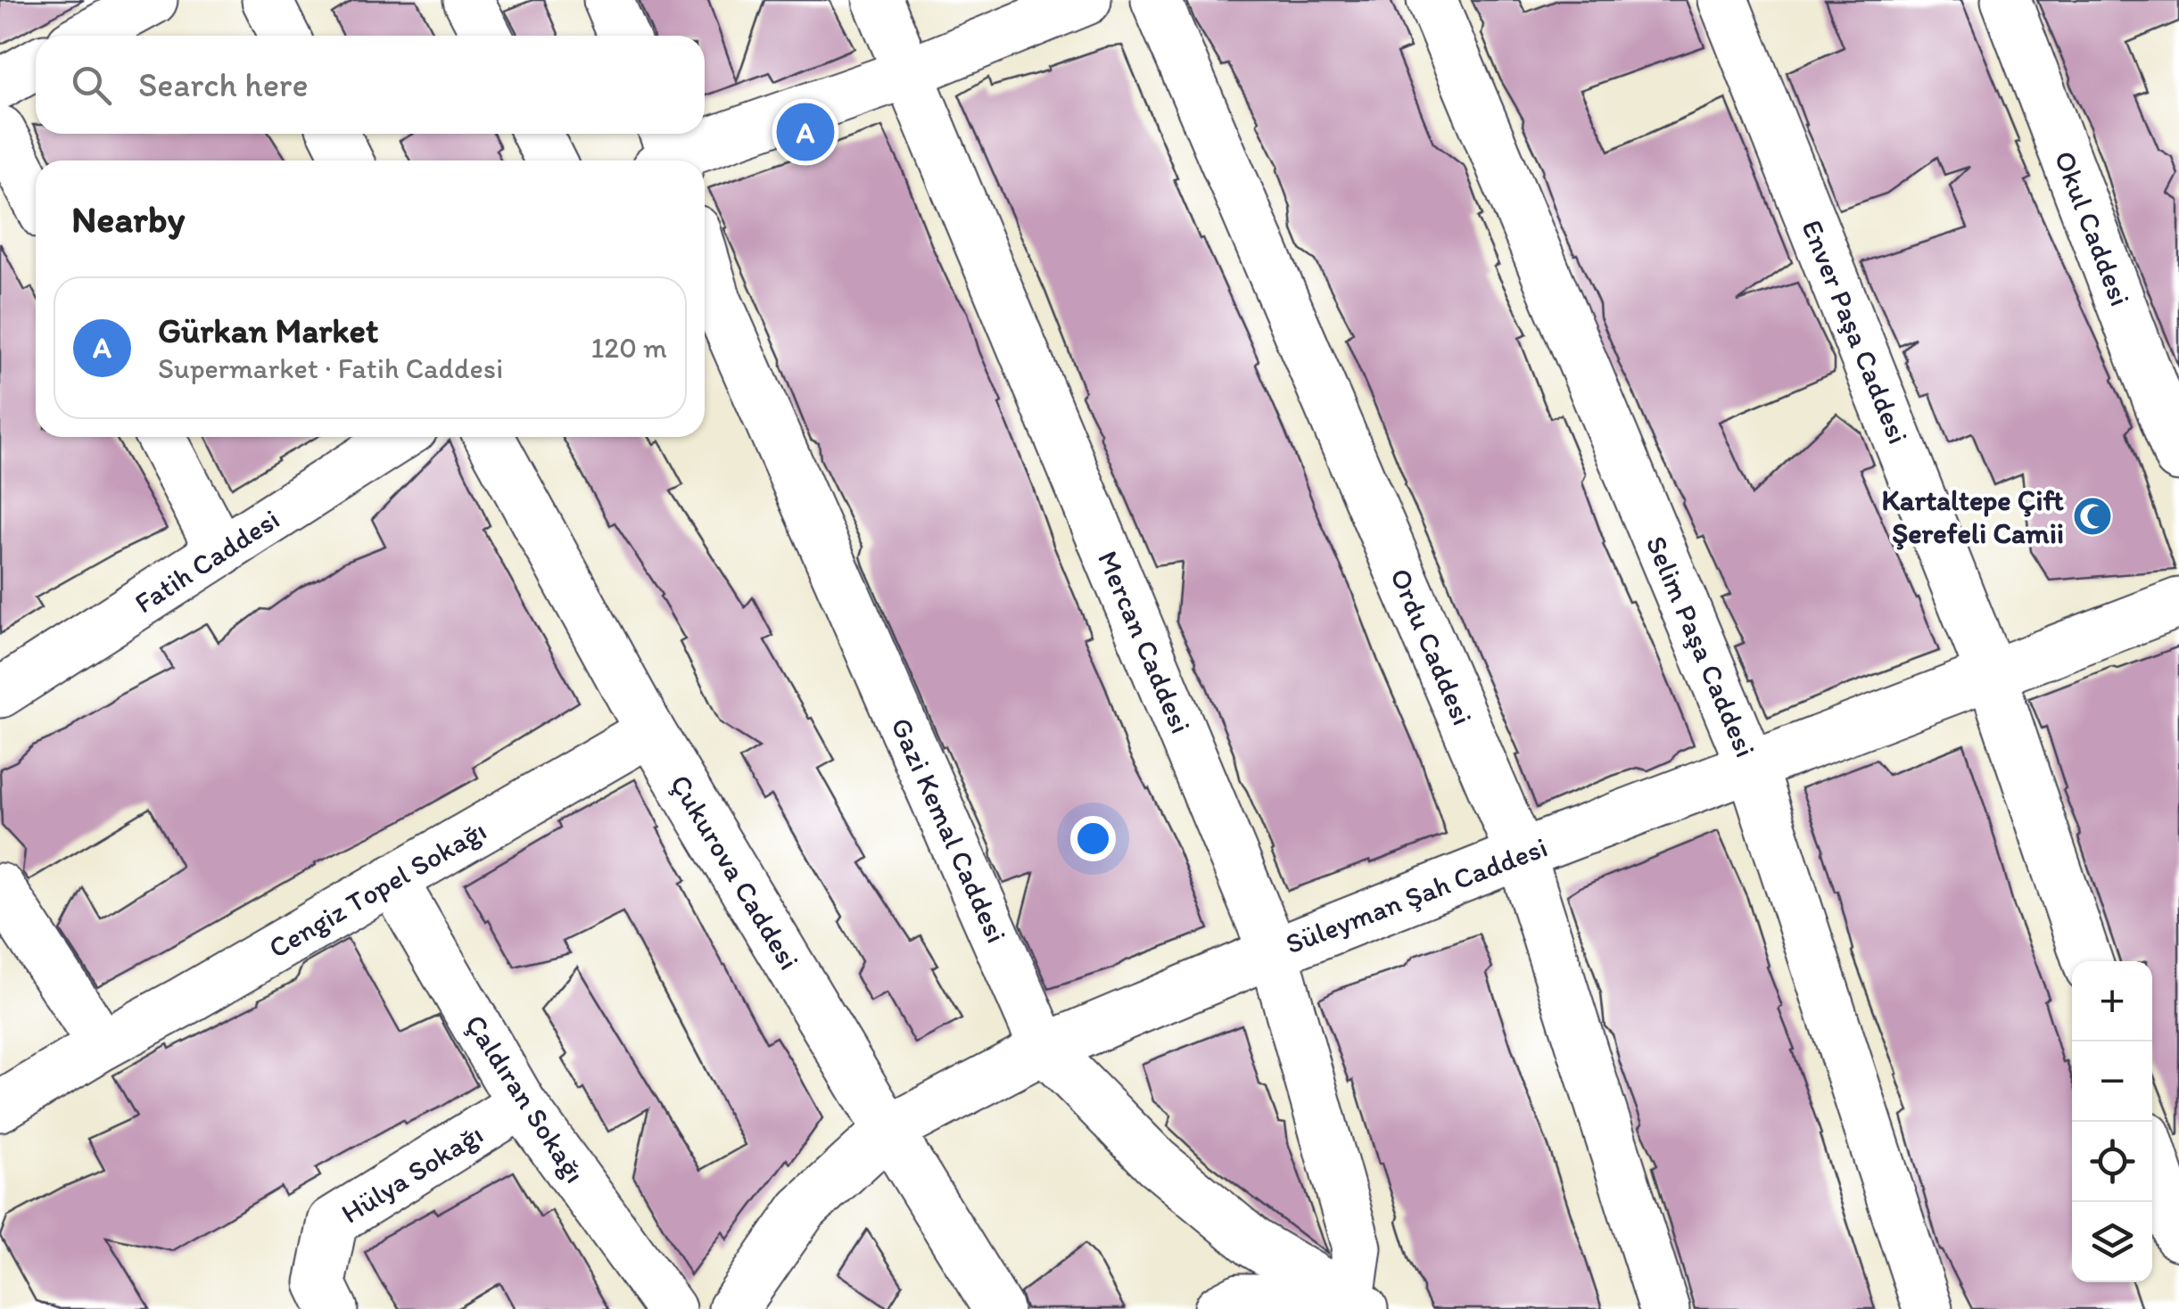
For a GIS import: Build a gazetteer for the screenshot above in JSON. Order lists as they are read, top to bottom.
{
  "streets": {
    "street": [
      "Okul Caddesi",
      "Enver Paşa Caddesi",
      "Fatih Caddesi",
      "Mercan Caddesi",
      "Ordu Caddesi",
      "Selim Paşa Caddesi",
      "Gazi Kemal Caddesi",
      "Çukurova Caddesi",
      "Cengiz Topel Sokağı",
      "Süleyman Şah Caddesi",
      "Çaldıran Sokağı",
      "Hülya Sokağı"
    ]
  },
  "crossings": [
    ["Enver Paşa Caddesi", "Süleyman Şah Caddesi"],
    ["Mercan Caddesi", "Gazi Kemal Caddesi"],
    ["Mercan Caddesi", "Süleyman Şah Caddesi"],
    ["Ordu Caddesi", "Süleyman Şah Caddesi"],
    ["Selim Paşa Caddesi", "Süleyman Şah Caddesi"],
    ["Gazi Kemal Caddesi", "Süleyman Şah Caddesi"],
    ["Çukurova Caddesi", "Cengiz Topel Sokağı"],
    ["Çukurova Caddesi", "Süleyman Şah Caddesi"],
    ["Cengiz Topel Sokağı", "Çaldıran Sokağı"],
    ["Çaldıran Sokağı", "Hülya Sokağı"]
  ],
  "places": {
    "mosque": ["Kartaltepe Çift Şerefeli Camii"]
  },
  "page": {
    "search": "Search here",
    "pins": "A",
    "heading": "Nearby",
    "list": [
      {
        "mark": "A",
        "name": "Gürkan Market",
        "note": "Supermarket · Fatih Caddesi",
        "value": "120 m"
      }
    ],
    "map_buttons": ["+", "−"]
  }
}
